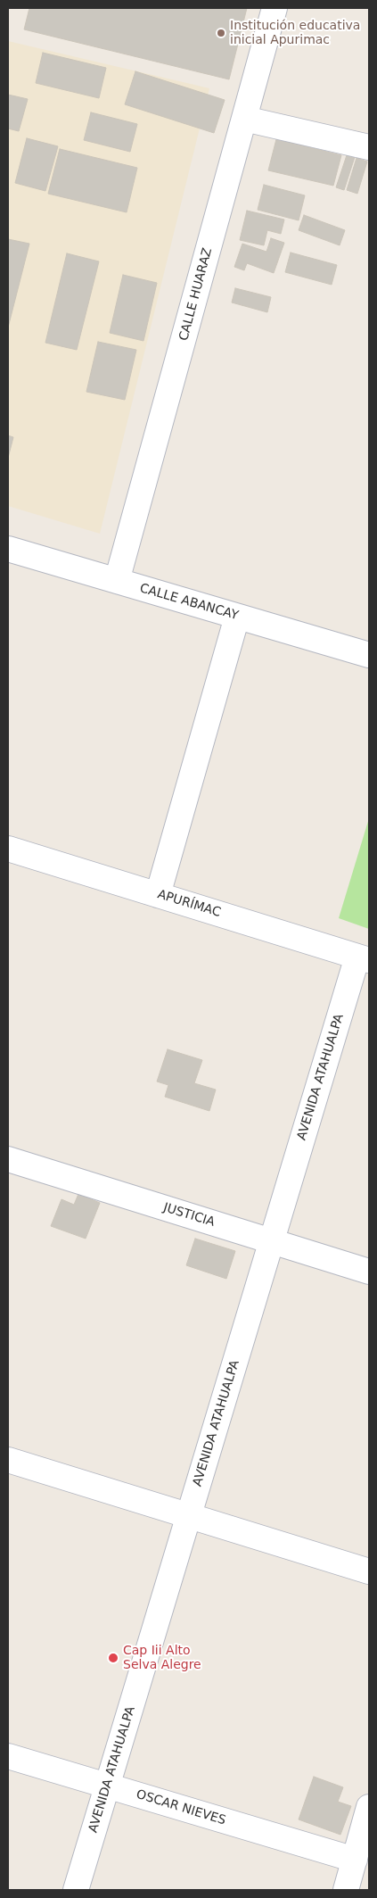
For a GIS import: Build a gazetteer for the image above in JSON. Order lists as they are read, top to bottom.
{
  "streets": {
    "street": [
      "CALLE HUARAZ",
      "CALLE ABANCAY",
      "APURÍMAC",
      "AVENIDA ATAHUALPA",
      "JUSTICIA",
      "OSCAR NIEVES"
    ]
  },
  "crossings": [
    ["CALLE HUARAZ", "CALLE ABANCAY"],
    ["APURÍMAC", "AVENIDA ATAHUALPA"],
    ["AVENIDA ATAHUALPA", "JUSTICIA"],
    ["AVENIDA ATAHUALPA", "OSCAR NIEVES"]
  ],
  "places": ["Institución educativa inicial Apurimac", "Cap Iii Alto Selva Alegre"]
}
